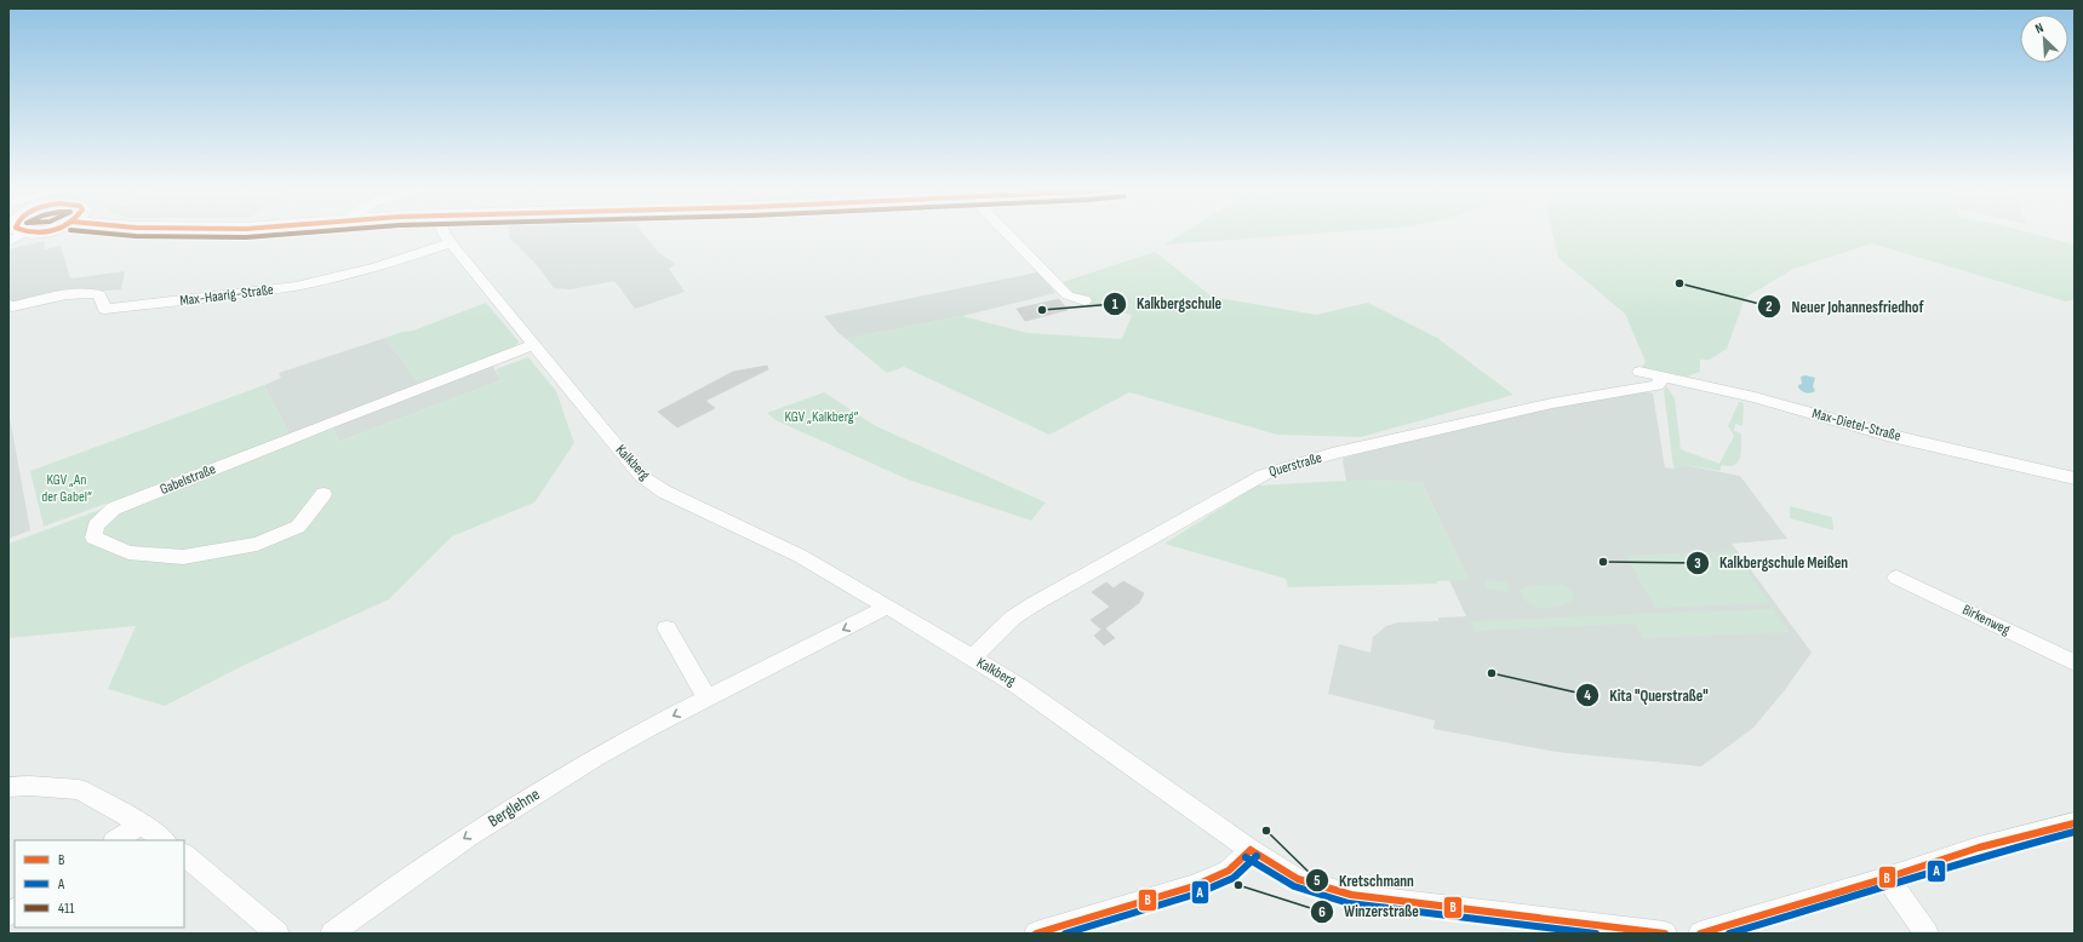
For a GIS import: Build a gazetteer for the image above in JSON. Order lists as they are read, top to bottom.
{
  "streets": {
    "street": [
      "Max-Haarig-Straße",
      "Max-Dietel-Straße",
      "Kalkberg",
      "Querstraße",
      "Gabelstraße",
      "Birkenweg",
      "Berglehne"
    ]
  },
  "crossings": [
    ["Max-Haarig-Straße", "Kalkberg"],
    ["Max-Dietel-Straße", "Querstraße"],
    ["Kalkberg", "Querstraße"],
    ["Kalkberg", "Gabelstraße"],
    ["Kalkberg", "Berglehne"]
  ],
  "one_way": ["Berglehne"],
  "parks": ["KGV „Kalkberg“", "KGV „An der Gabel“"],
  "places": [
    "Neuer Johannesfriedhof",
    "Kalkbergschule",
    "Kalkbergschule Meißen",
    "Kita \"Querstraße\"",
    "Kretschmann",
    "Winzerstraße"
  ],
  "lines": ["transit line B", "transit line 411", "transit line A"],
  "legend": ["B", "A", "411"],
  "north": "top left"
}
